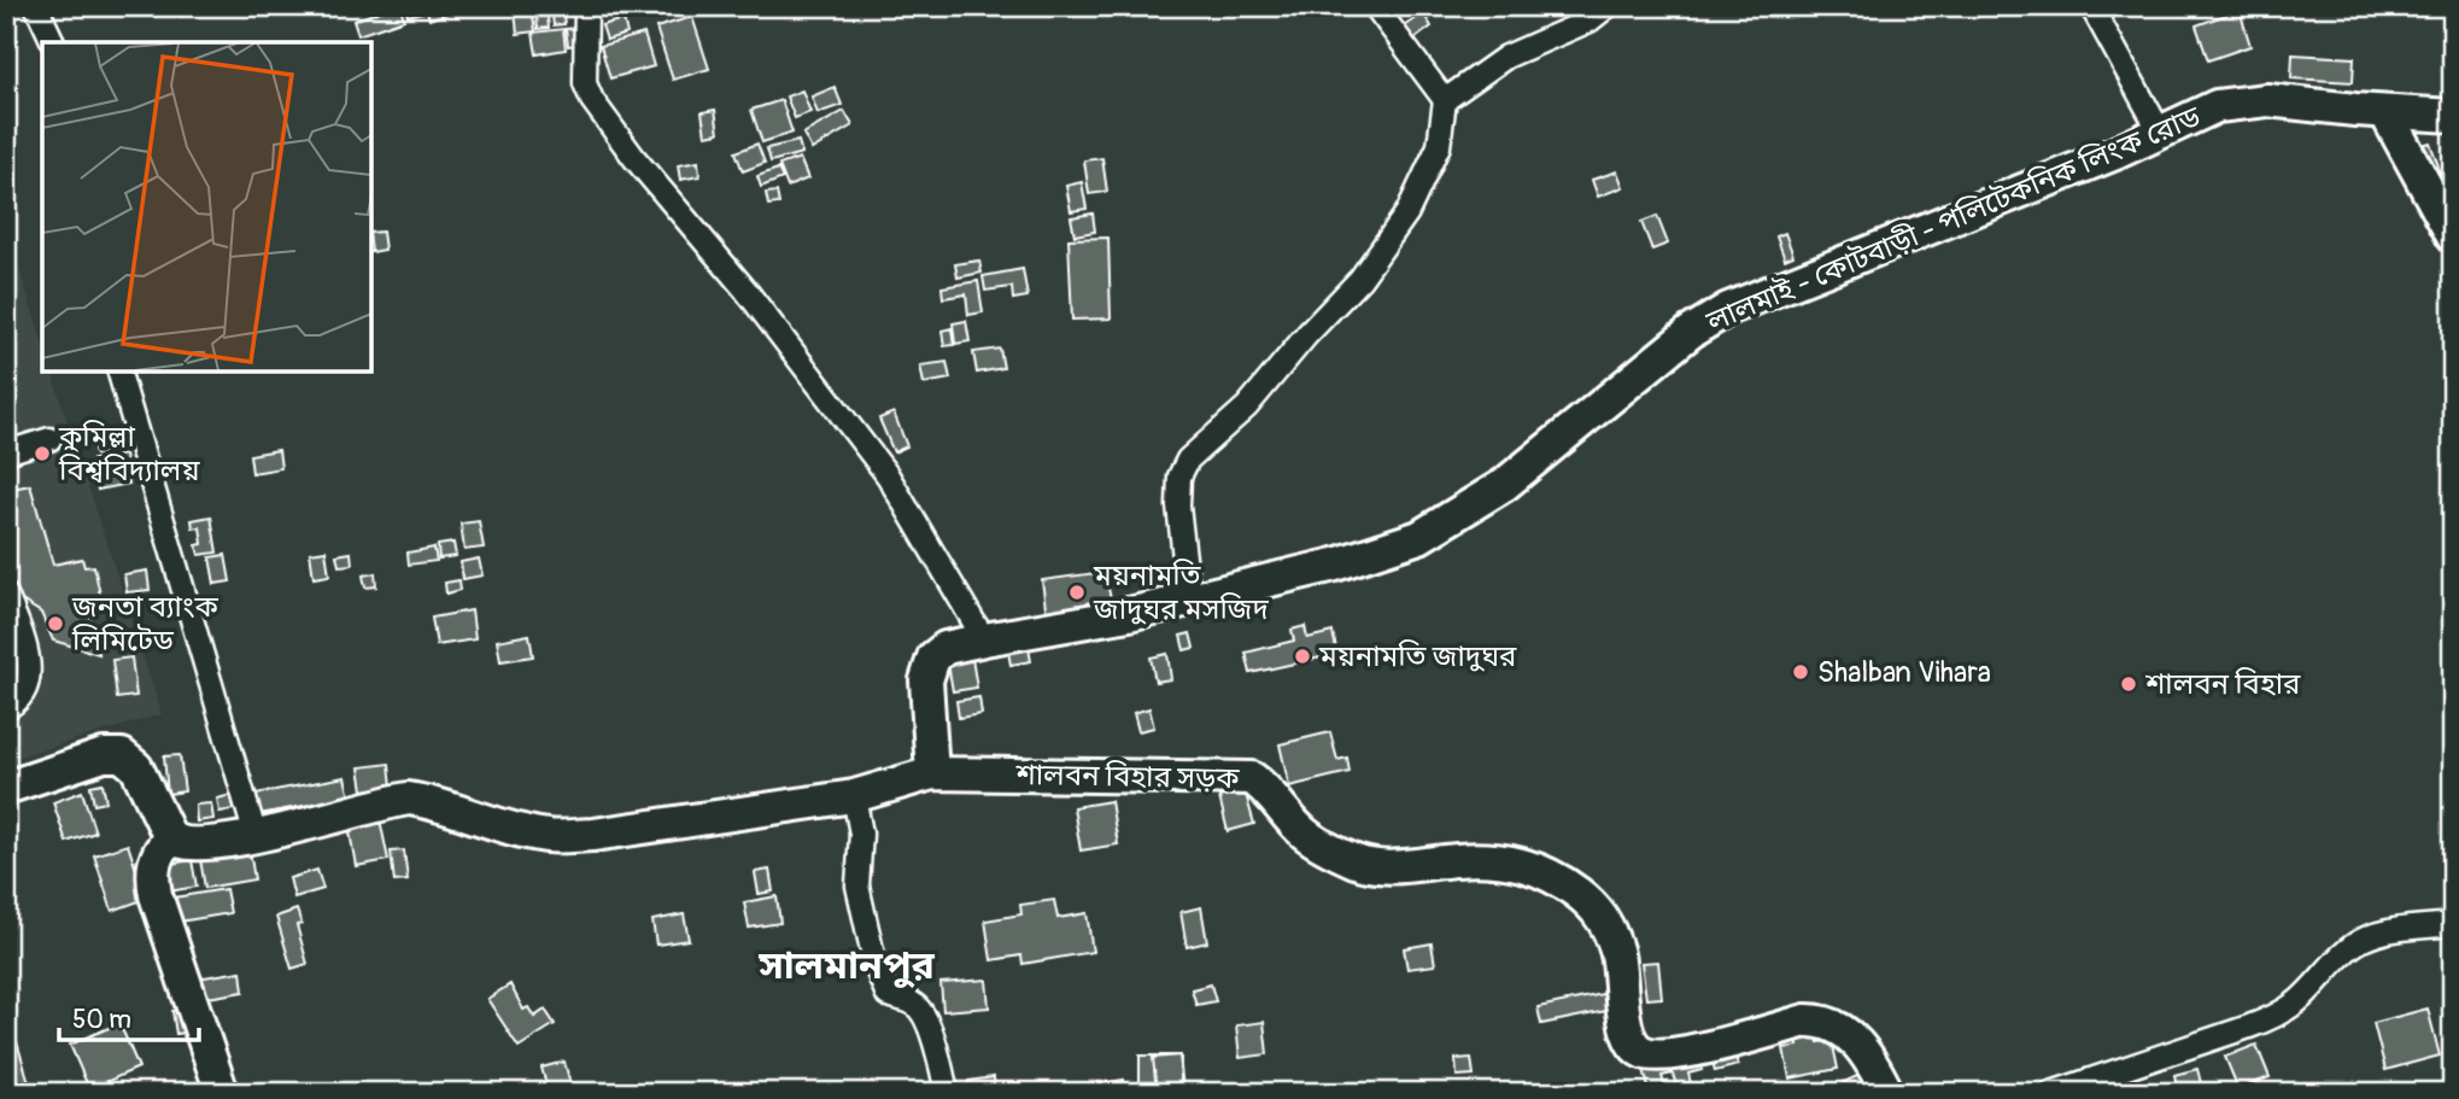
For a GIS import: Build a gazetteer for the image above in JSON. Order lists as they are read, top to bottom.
{
  "streets": {
    "main road": ["লালমাই - কোটবাড়ী - পলিটেকনিক লিংক রোড", "শালবন বিহার সড়ক"]
  },
  "crossings": [
    ["লালমাই - কোটবাড়ী - পলিটেকনিক লিংক রোড", "শালবন বিহার সড়ক"]
  ],
  "districts": ["সালমানপুর"],
  "places": [
    "কুমিল্লা বিশ্ববিদ্যালয়",
    "ময়নামতি জাদুঘর মসজিদ",
    "জনতা ব্যাংক লিমিটেড",
    "ময়নামতি জাদুঘর",
    "Shalban Vihara",
    "শালবন বিহার"
  ],
  "scale_bar": "50 m"
}
